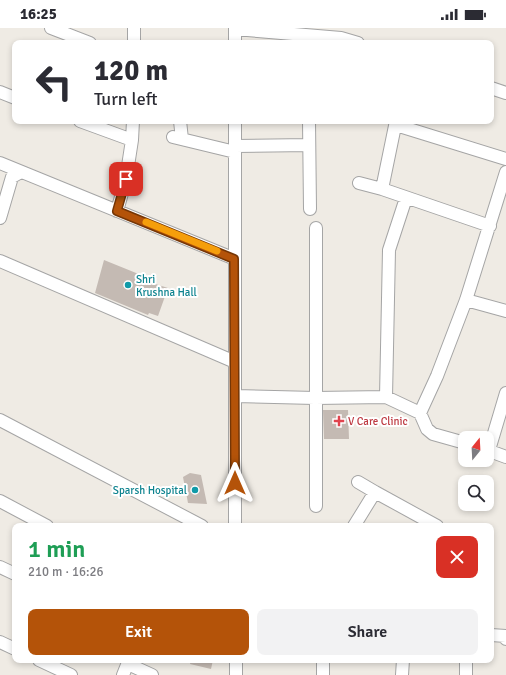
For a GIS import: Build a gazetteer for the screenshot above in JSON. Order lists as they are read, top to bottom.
{
  "places": {
    "other": ["Shri Krushna Hall", "Sparsh Hospital"],
    "health": ["V Care Clinic"]
  },
  "north": "top",
  "page": {
    "status": "16:25",
    "turn": ["120 m", "Turn left"],
    "heading": ["1 min", "210 m · 16:26"],
    "buttons": ["Exit", "Share"]
  }
}
